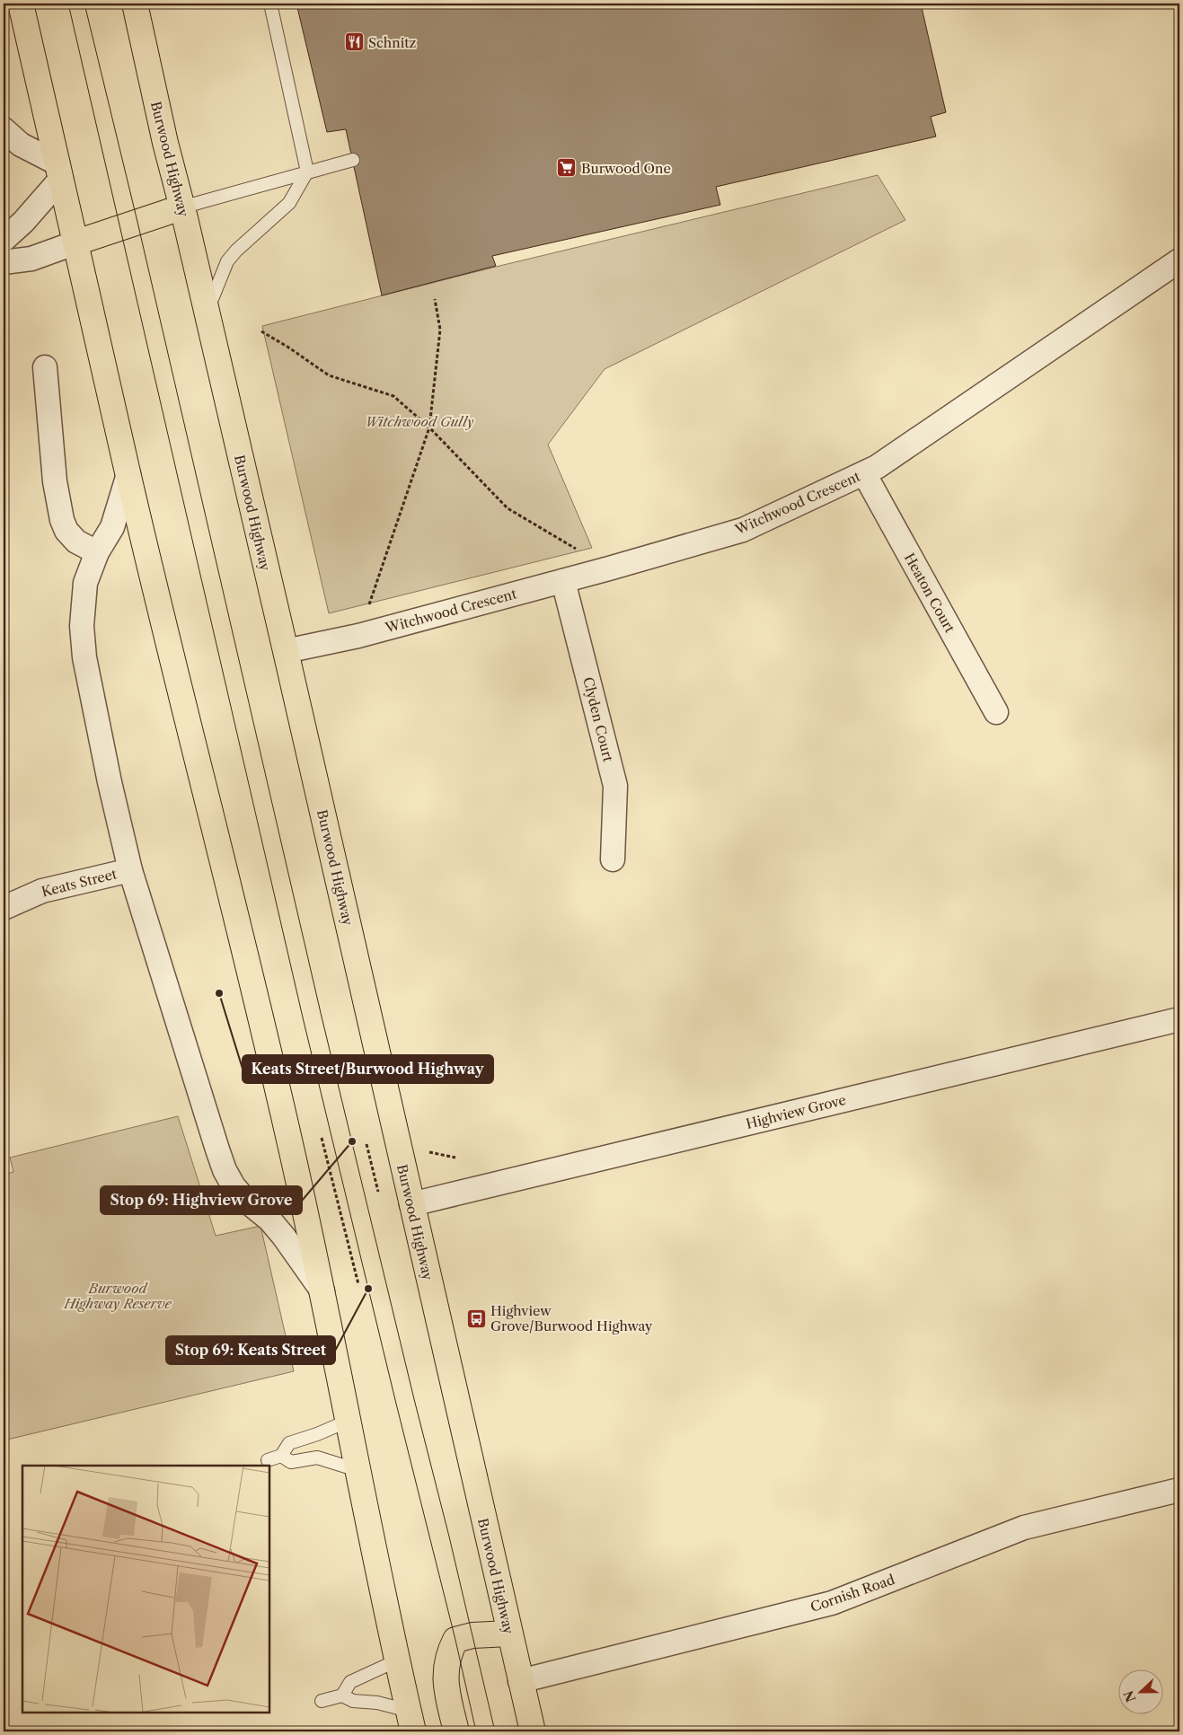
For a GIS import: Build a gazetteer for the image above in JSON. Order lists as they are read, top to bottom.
{
  "streets": {
    "highway": ["Burwood Highway"],
    "street": [
      "Witchwood Crescent",
      "Heaton Court",
      "Clyden Court",
      "Keats Street",
      "Highview Grove",
      "Cornish Road"
    ]
  },
  "crossings": [
    ["Burwood Highway", "Witchwood Crescent"],
    ["Burwood Highway", "Highview Grove"],
    ["Burwood Highway", "Cornish Road"],
    ["Witchwood Crescent", "Heaton Court"],
    ["Witchwood Crescent", "Clyden Court"]
  ],
  "parks": ["Witchwood Gully", "Burwood Highway Reserve"],
  "places": {
    "restaurant": ["Schnitz"],
    "supermarket": ["Burwood One"],
    "other": ["Keats Street/Burwood Highway", "Stop 69: Highview Grove", "Stop 69: Keats Street"],
    "bus stop": ["Highview Grove/Burwood Highway"]
  },
  "north": "left"
}
